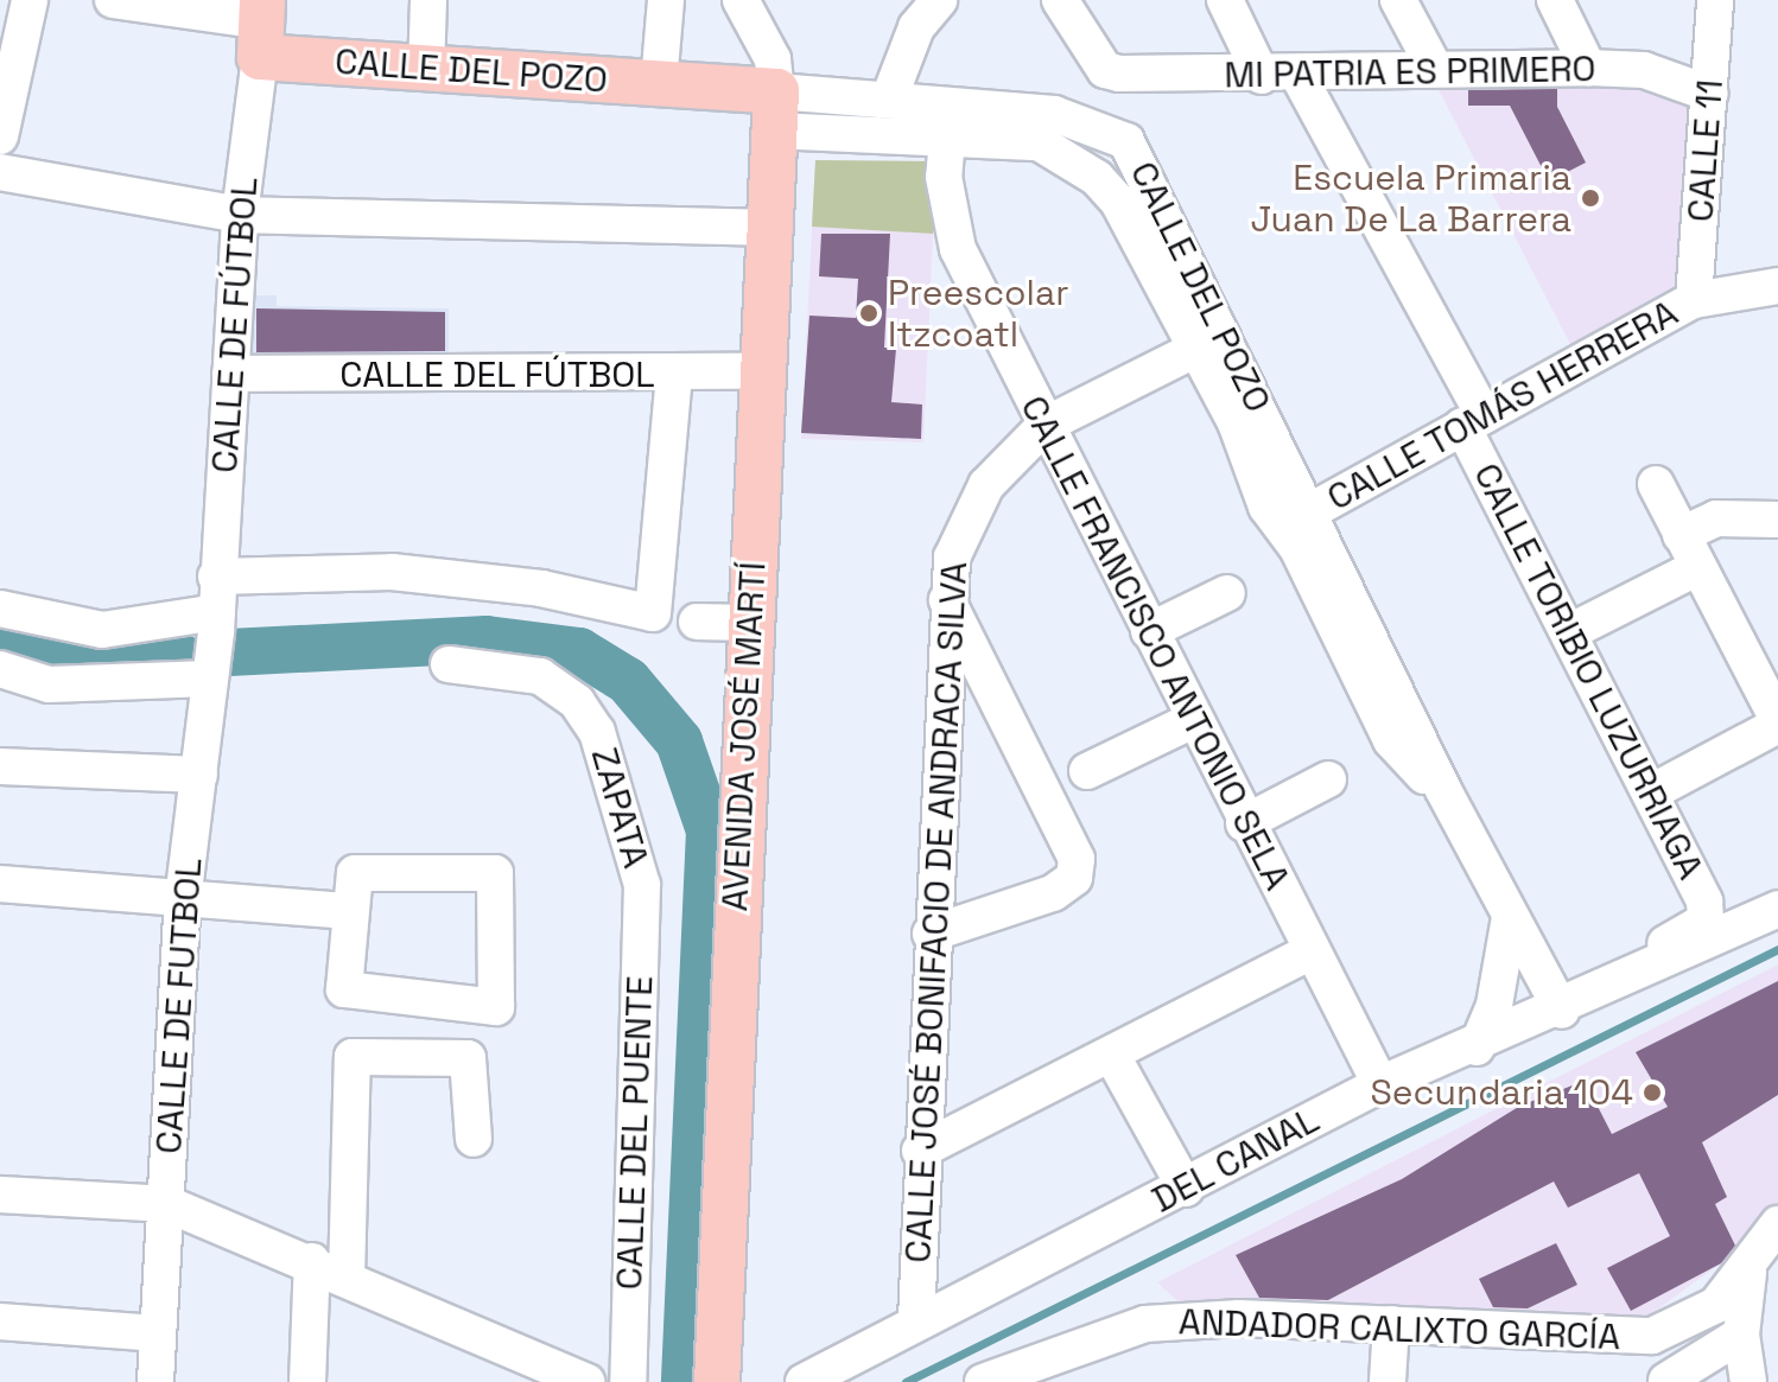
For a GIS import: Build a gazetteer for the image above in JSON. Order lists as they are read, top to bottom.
{
  "streets": {
    "main road": ["CALLE DEL POZO", "AVENIDA JOSÉ MARTÍ"],
    "street": [
      "MI PATRIA ES PRIMERO",
      "CALLE 11",
      "CALLE DE FÚTBOL",
      "CALLE DEL FÚTBOL",
      "CALLE TOMÁS HERRERA",
      "CALLE FRANCISCO ANTONIO SELA",
      "CALLE TORIBIO LUZURRIAGA",
      "ZAPATA",
      "CALLE JOSÉ BONIFACIO DE ANDRACA SILVA",
      "CALLE DE FUTBOL",
      "CALLE DEL PUENTE",
      "DEL CANAL",
      "ANDADOR CALIXTO GARCÍA"
    ]
  },
  "crossings": [
    ["CALLE DEL POZO", "CALLE DE FÚTBOL"],
    ["CALLE DEL POZO", "CALLE TOMÁS HERRERA"],
    ["CALLE DEL POZO", "AVENIDA JOSÉ MARTÍ"],
    ["CALLE DEL POZO", "DEL CANAL"],
    ["MI PATRIA ES PRIMERO", "CALLE 11"],
    ["MI PATRIA ES PRIMERO", "CALLE TORIBIO LUZURRIAGA"],
    ["CALLE 11", "CALLE TOMÁS HERRERA"],
    ["CALLE DE FÚTBOL", "CALLE DEL FÚTBOL"],
    ["CALLE DE FÚTBOL", "CALLE DE FUTBOL"],
    ["CALLE DEL FÚTBOL", "AVENIDA JOSÉ MARTÍ"],
    ["CALLE TOMÁS HERRERA", "CALLE TORIBIO LUZURRIAGA"],
    ["CALLE FRANCISCO ANTONIO SELA", "CALLE JOSÉ BONIFACIO DE ANDRACA SILVA"],
    ["CALLE FRANCISCO ANTONIO SELA", "DEL CANAL"],
    ["ZAPATA", "CALLE DEL PUENTE"],
    ["CALLE JOSÉ BONIFACIO DE ANDRACA SILVA", "DEL CANAL"]
  ],
  "places": ["Escuela Primaria Juan De La Barrera", "Preescolar Itzcoatl", "Secundaria 104"]
}
